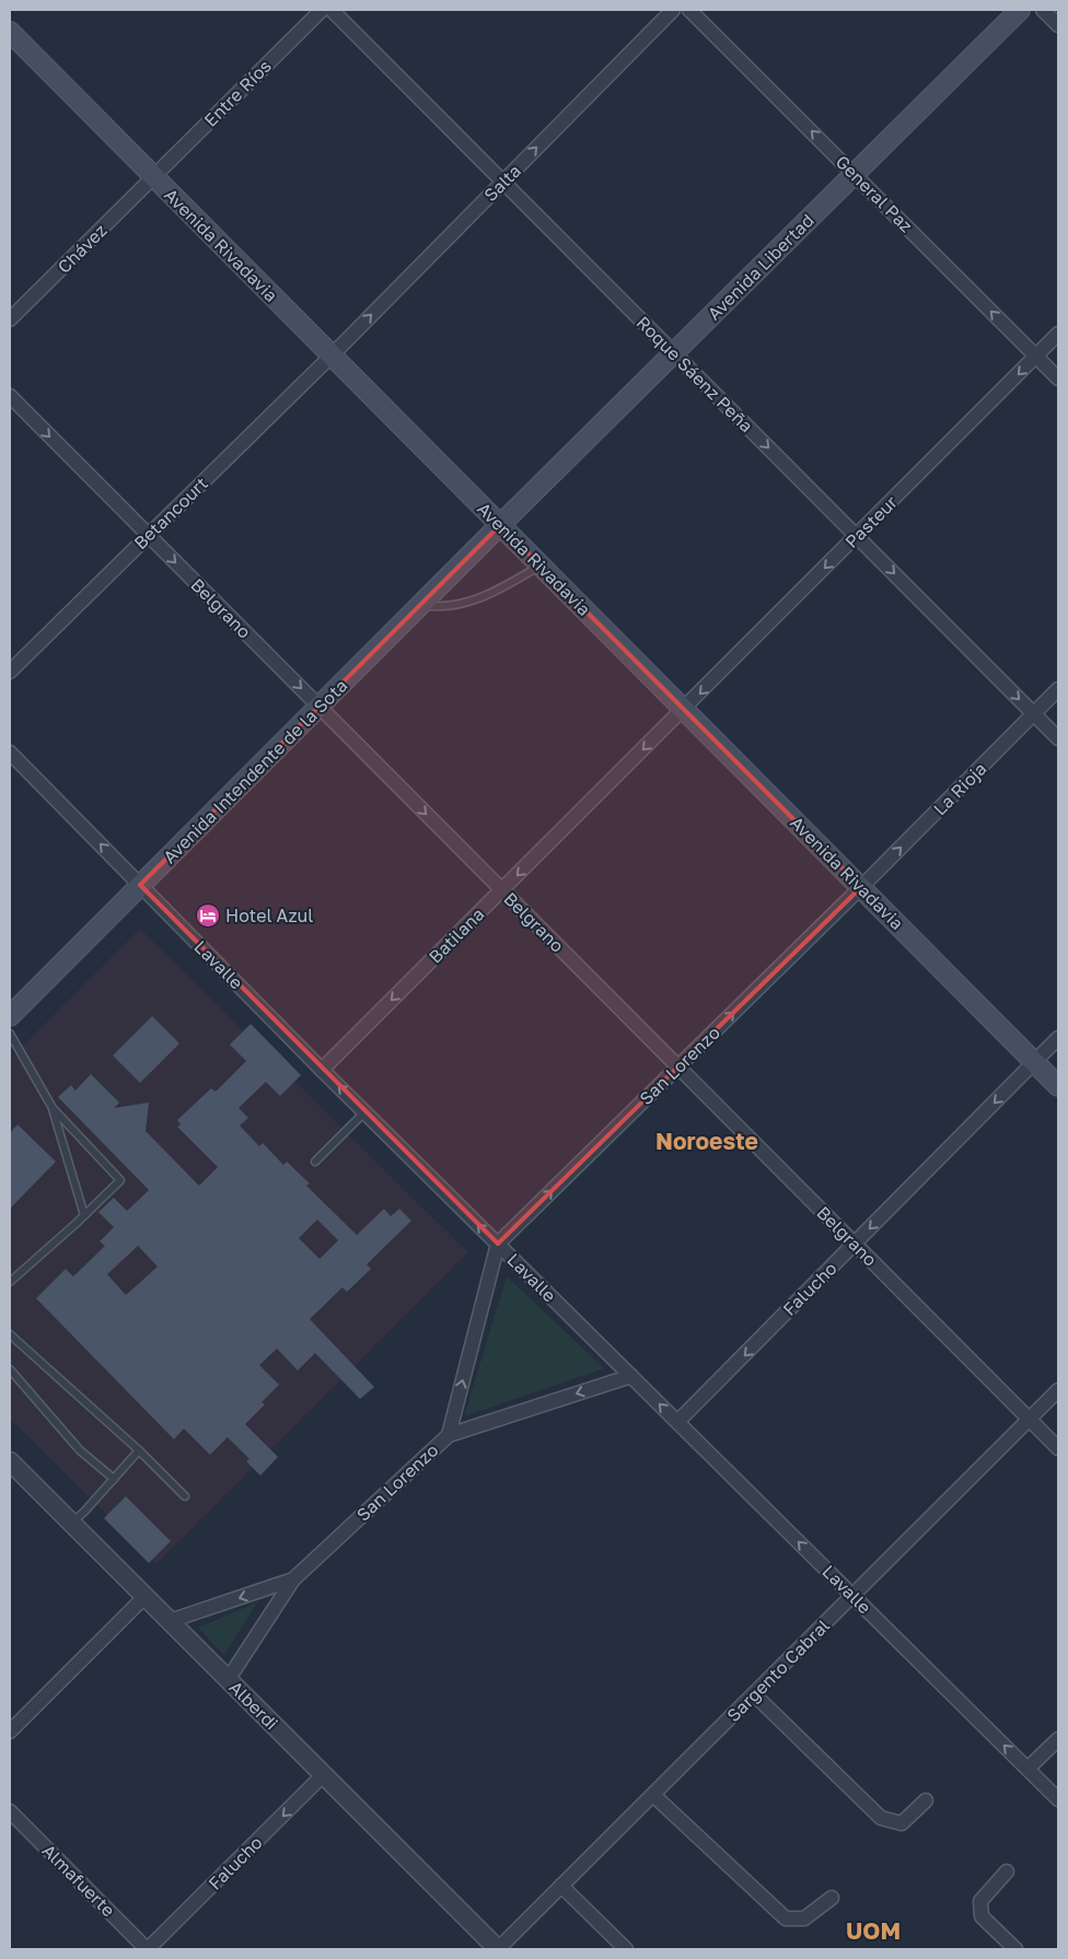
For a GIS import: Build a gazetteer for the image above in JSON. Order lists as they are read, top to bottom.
{
  "streets": {
    "main road": ["Avenida Rivadavia", "Avenida Libertad", "Avenida Intendente de la Sota"],
    "street": [
      "Entre Ríos",
      "Salta",
      "General Paz",
      "Chávez",
      "Roque Sáenz Peña",
      "Betancourt",
      "Pasteur",
      "Belgrano",
      "La Rioja",
      "Batilana",
      "Lavalle",
      "San Lorenzo",
      "Falucho",
      "Sargento Cabral",
      "Alberdi",
      "Almafuerte"
    ]
  },
  "crossings": [
    ["Entre Ríos", "Avenida Rivadavia"],
    ["Entre Ríos", "Chávez"],
    ["Salta", "Avenida Rivadavia"],
    ["Salta", "Roque Sáenz Peña"],
    ["Salta", "Betancourt"],
    ["General Paz", "Avenida Libertad"],
    ["General Paz", "Pasteur"],
    ["Avenida Rivadavia", "Chávez"],
    ["Avenida Rivadavia", "Avenida Libertad"],
    ["Avenida Rivadavia", "Betancourt"],
    ["Avenida Rivadavia", "Pasteur"],
    ["Avenida Rivadavia", "Avenida Intendente de la Sota"],
    ["Avenida Rivadavia", "La Rioja"],
    ["Avenida Rivadavia", "Batilana"],
    ["Avenida Rivadavia", "San Lorenzo"],
    ["Avenida Rivadavia", "Falucho"],
    ["Avenida Libertad", "Roque Sáenz Peña"],
    ["Avenida Libertad", "Avenida Intendente de la Sota"],
    ["Roque Sáenz Peña", "Pasteur"],
    ["Roque Sáenz Peña", "La Rioja"],
    ["Betancourt", "Belgrano"],
    ["Pasteur", "Batilana"],
    ["Belgrano", "Avenida Intendente de la Sota"],
    ["Belgrano", "Batilana"],
    ["Belgrano", "San Lorenzo"],
    ["Belgrano", "Falucho"],
    ["Belgrano", "Sargento Cabral"],
    ["Avenida Intendente de la Sota", "Lavalle"],
    ["La Rioja", "San Lorenzo"],
    ["Batilana", "Lavalle"],
    ["Lavalle", "San Lorenzo"],
    ["Lavalle", "Falucho"],
    ["Lavalle", "Sargento Cabral"],
    ["San Lorenzo", "Alberdi"],
    ["Falucho", "Alberdi"],
    ["Falucho", "Almafuerte"],
    ["Sargento Cabral", "Alberdi"]
  ],
  "one_way": [
    "Salta",
    "General Paz",
    "Roque Sáenz Peña",
    "Pasteur",
    "Belgrano",
    "La Rioja",
    "Batilana",
    "Lavalle",
    "Falucho"
  ],
  "districts": ["Noroeste", "UOM"],
  "places": {
    "hotel": ["Hotel Azul"]
  }
}
